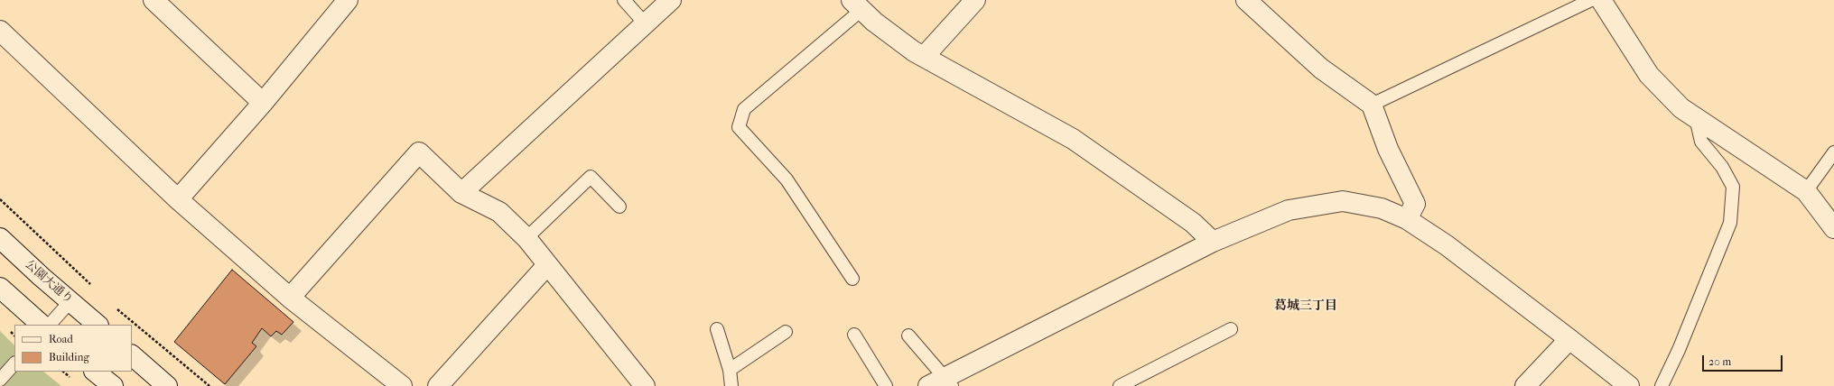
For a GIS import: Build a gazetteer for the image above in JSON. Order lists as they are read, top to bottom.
{
  "streets": {
    "street": ["公園大通り"]
  },
  "districts": ["葛城三丁目"],
  "legend": ["Road", "Building"],
  "scale_bar": "20 m"
}
